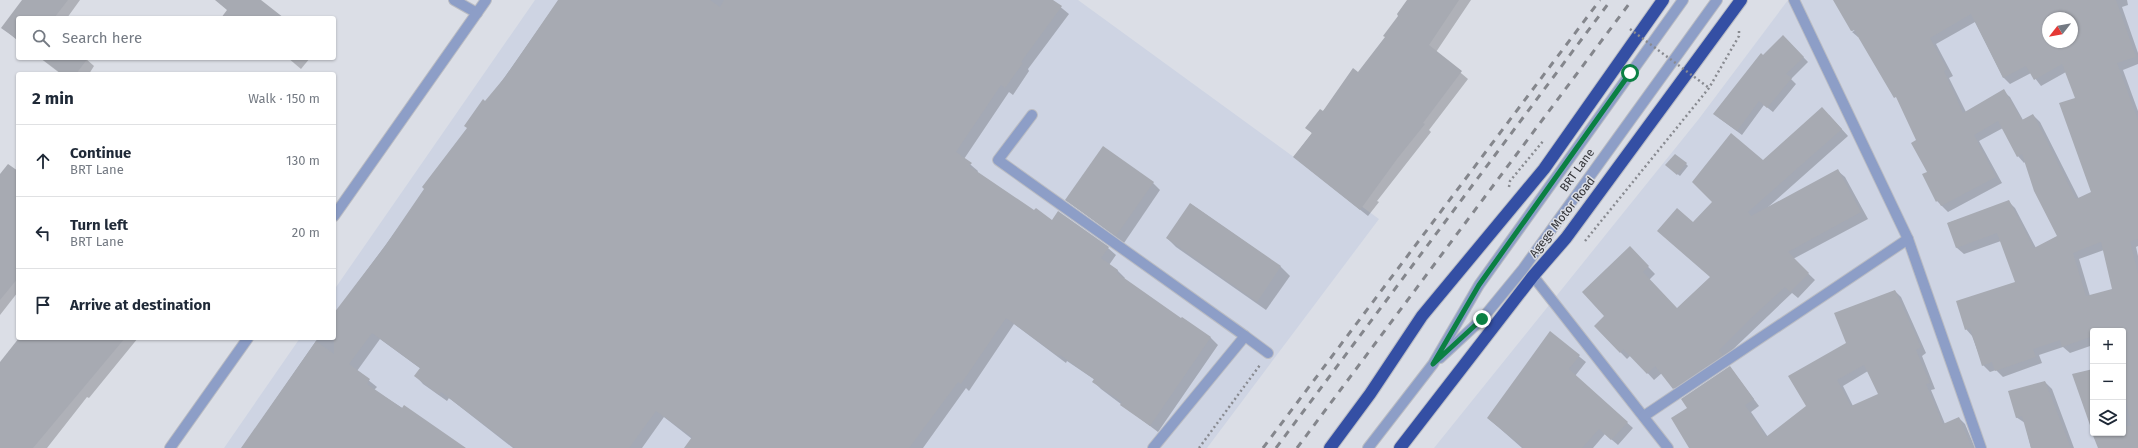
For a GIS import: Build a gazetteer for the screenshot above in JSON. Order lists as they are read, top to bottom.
{
  "streets": {
    "highway": ["Agege Motor Road"],
    "street": ["BRT Lane"]
  },
  "north": "bottom left",
  "page": {
    "search": "Search here",
    "heading": ["2 min", "Walk · 150 m"],
    "list": [
      ["Continue", "BRT Lane", "130 m"],
      ["Turn left", "BRT Lane", "20 m"],
      "Arrive at destination"
    ],
    "map_buttons": ["+", "−"]
  }
}
